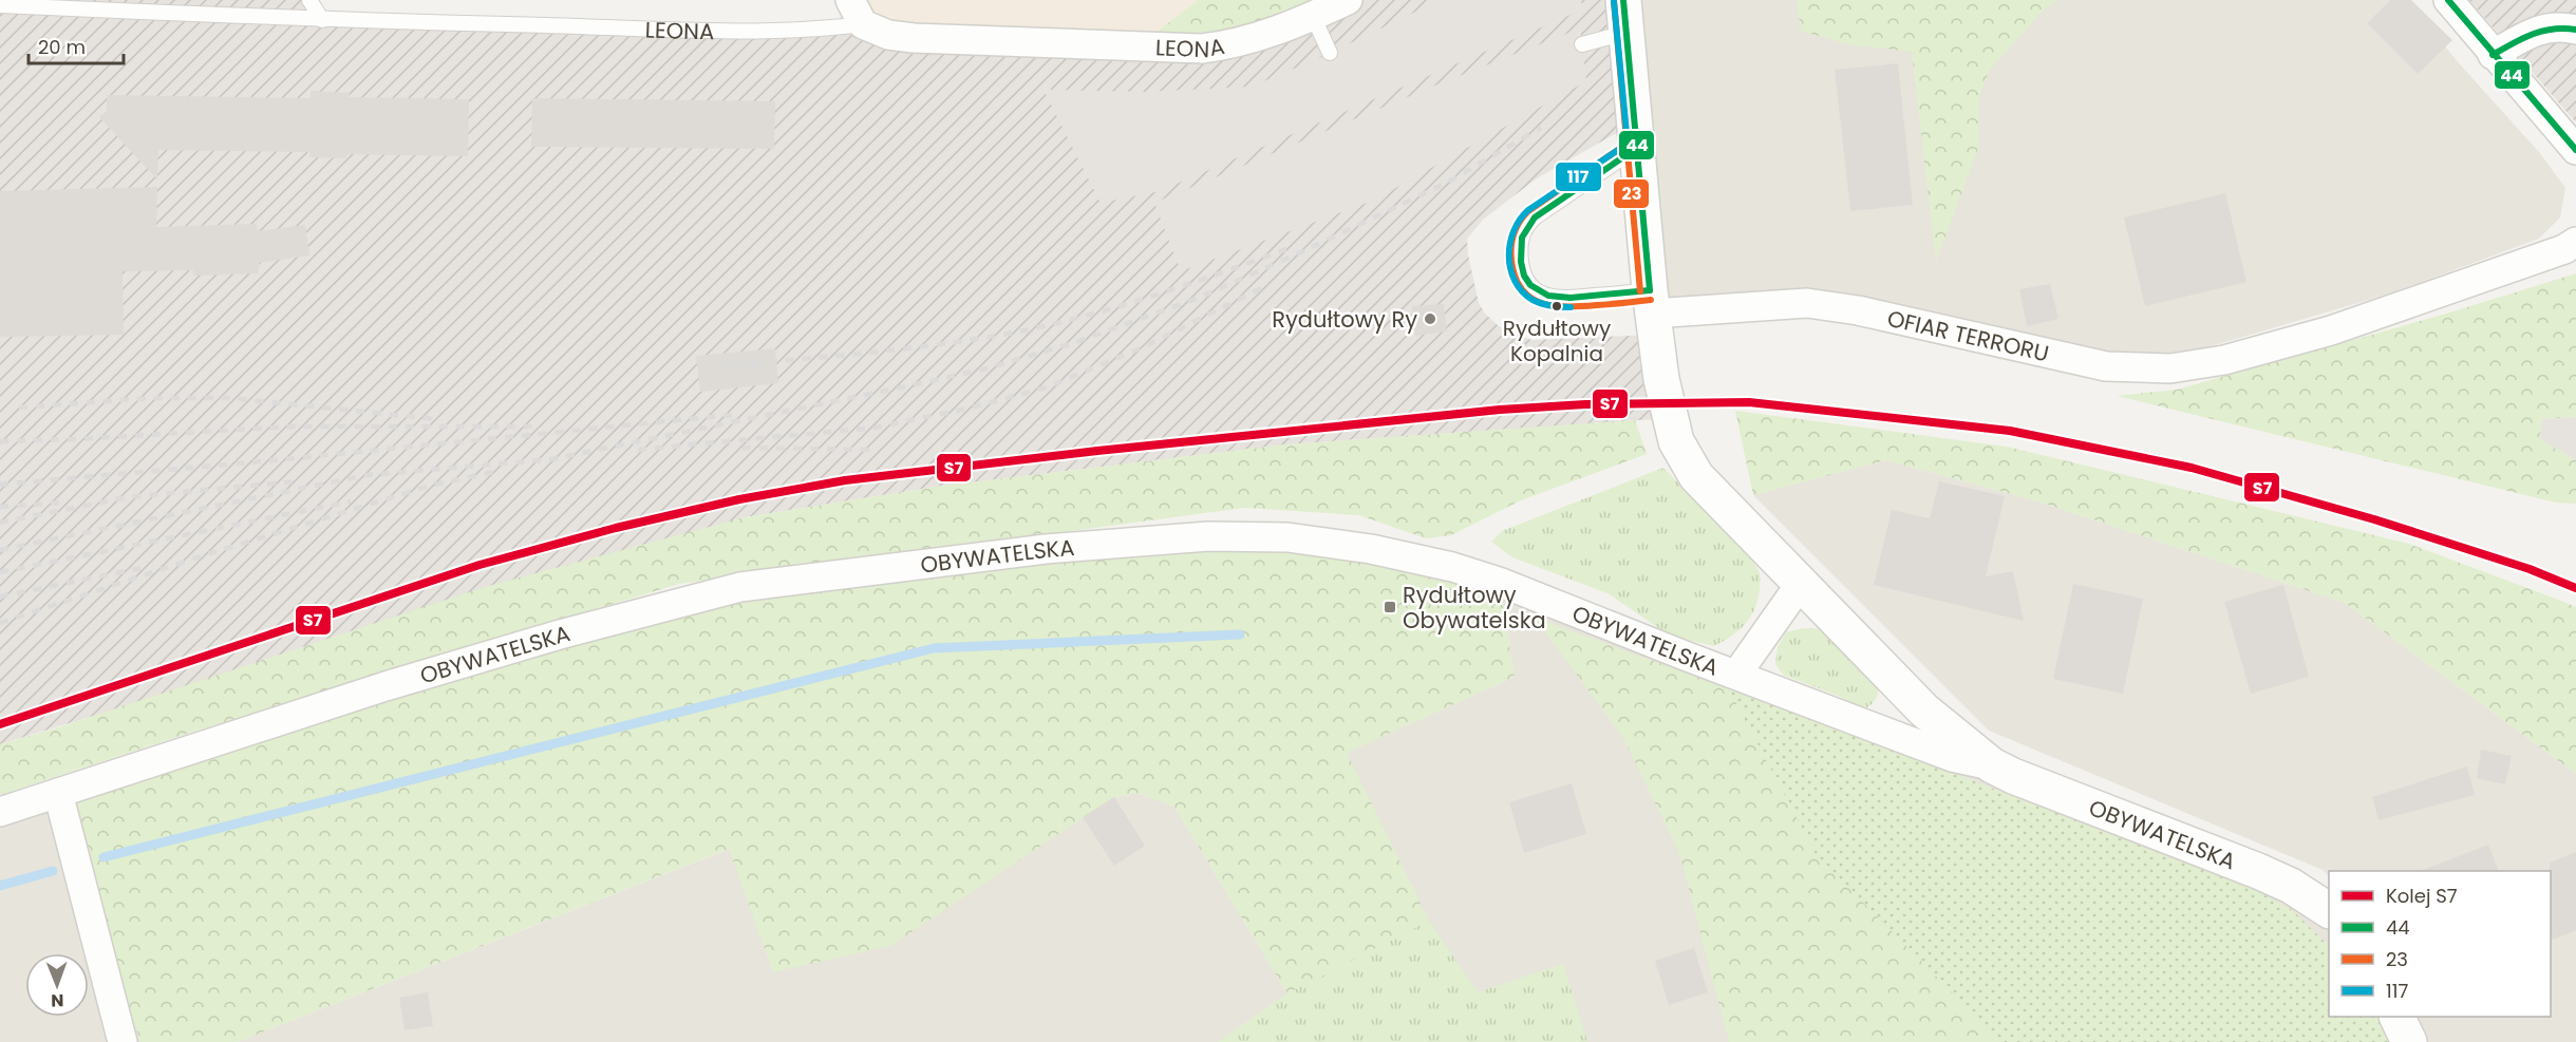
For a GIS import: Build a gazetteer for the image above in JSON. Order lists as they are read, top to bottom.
{
  "streets": {
    "street": ["LEONA", "OFIAR TERRORU", "OBYWATELSKA"]
  },
  "crossings": [
    ["OFIAR TERRORU", "OBYWATELSKA"]
  ],
  "places": {
    "other": ["Rydułtowy Kopalnia", "Rydułtowy Ry"],
    "transit": ["Rydułtowy Obywatelska"]
  },
  "lines": [
    "transit line 44",
    "transit line 23",
    "transit line 117",
    "rail line S7"
  ],
  "legend": [
    "Kolej S7",
    "44",
    "23",
    "117"
  ],
  "scale_bar": "20 m",
  "north": "bottom"
}
